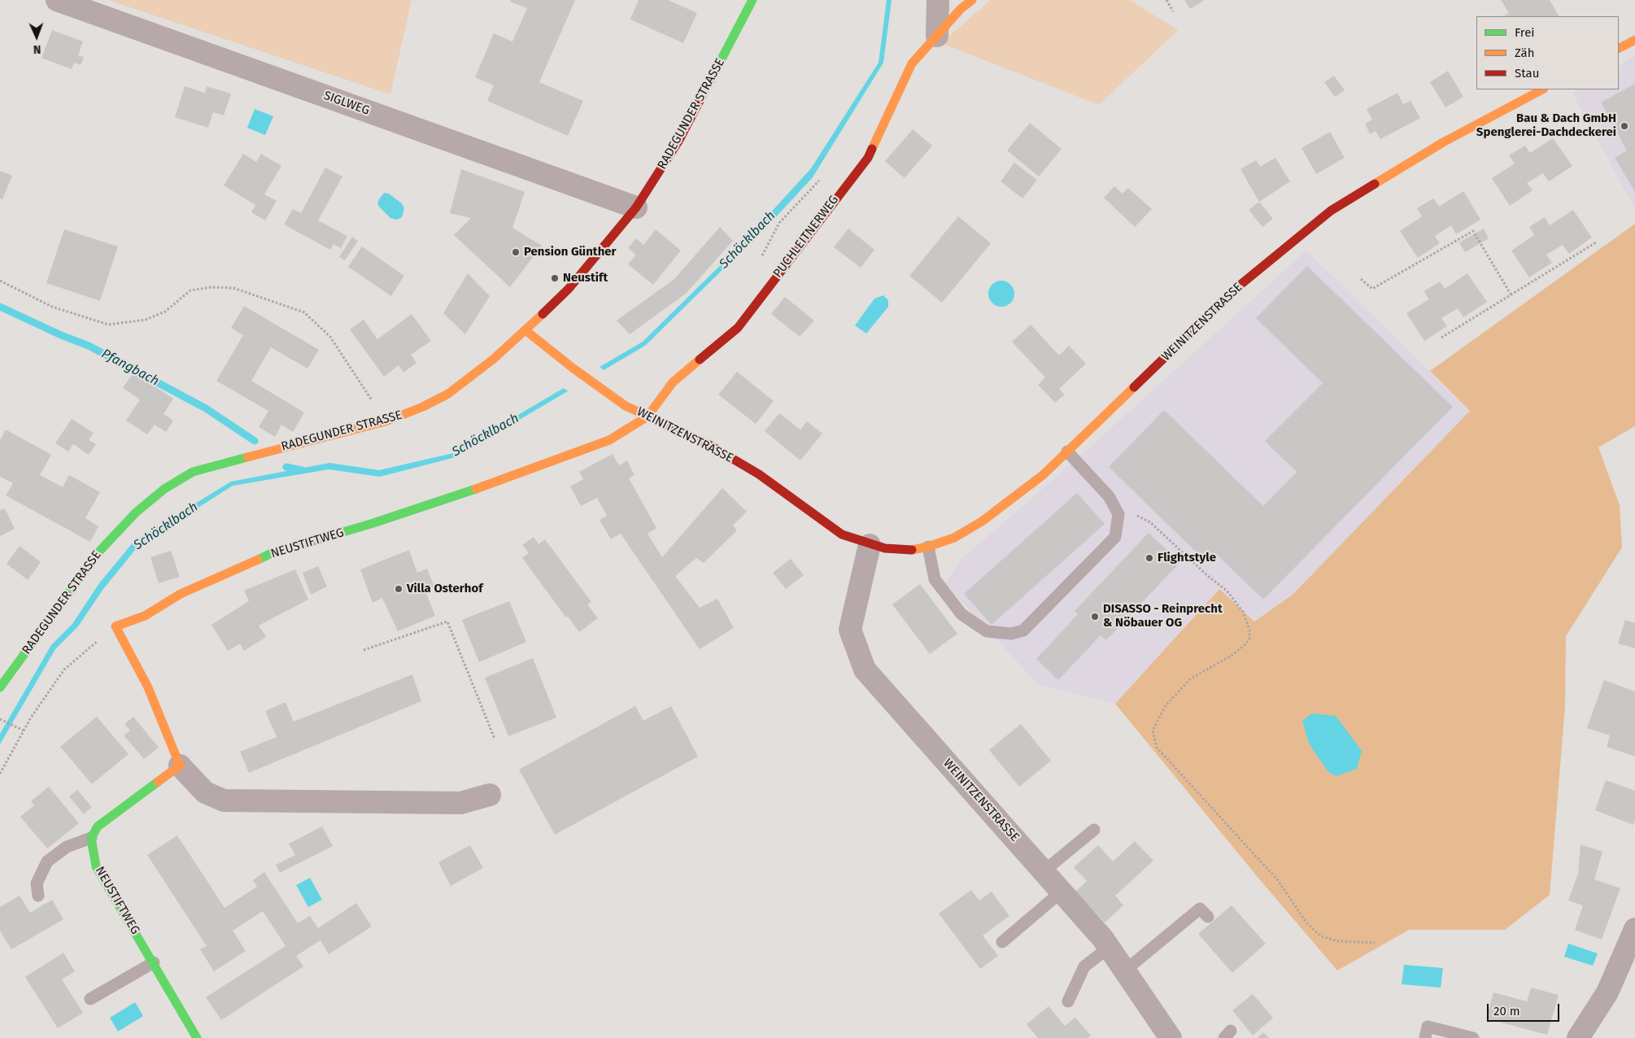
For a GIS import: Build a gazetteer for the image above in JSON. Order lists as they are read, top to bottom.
{
  "streets": {
    "main road": [
      "RADEGUNDER STRASSE",
      "PUCHLEITNERWEG",
      "WEINITZENSTRASSE",
      "NEUSTIFTWEG"
    ],
    "street": ["SIGLWEG"]
  },
  "crossings": [
    ["SIGLWEG", "RADEGUNDER STRASSE"],
    ["RADEGUNDER STRASSE", "WEINITZENSTRASSE"],
    ["PUCHLEITNERWEG", "WEINITZENSTRASSE"],
    ["PUCHLEITNERWEG", "NEUSTIFTWEG"],
    ["WEINITZENSTRASSE", "NEUSTIFTWEG"]
  ],
  "water": ["Schöcklbach", "Pfangbach"],
  "places": [
    "Bau & Dach GmbH Spenglerei-Dachdeckerei",
    "Pension Günther",
    "Neustift",
    "Flightstyle",
    "Villa Osterhof",
    "DISASSO - Reinprecht & Nöbauer OG"
  ],
  "legend": ["Frei", "Zäh", "Stau"],
  "scale_bar": "20 m",
  "north": "bottom"
}
